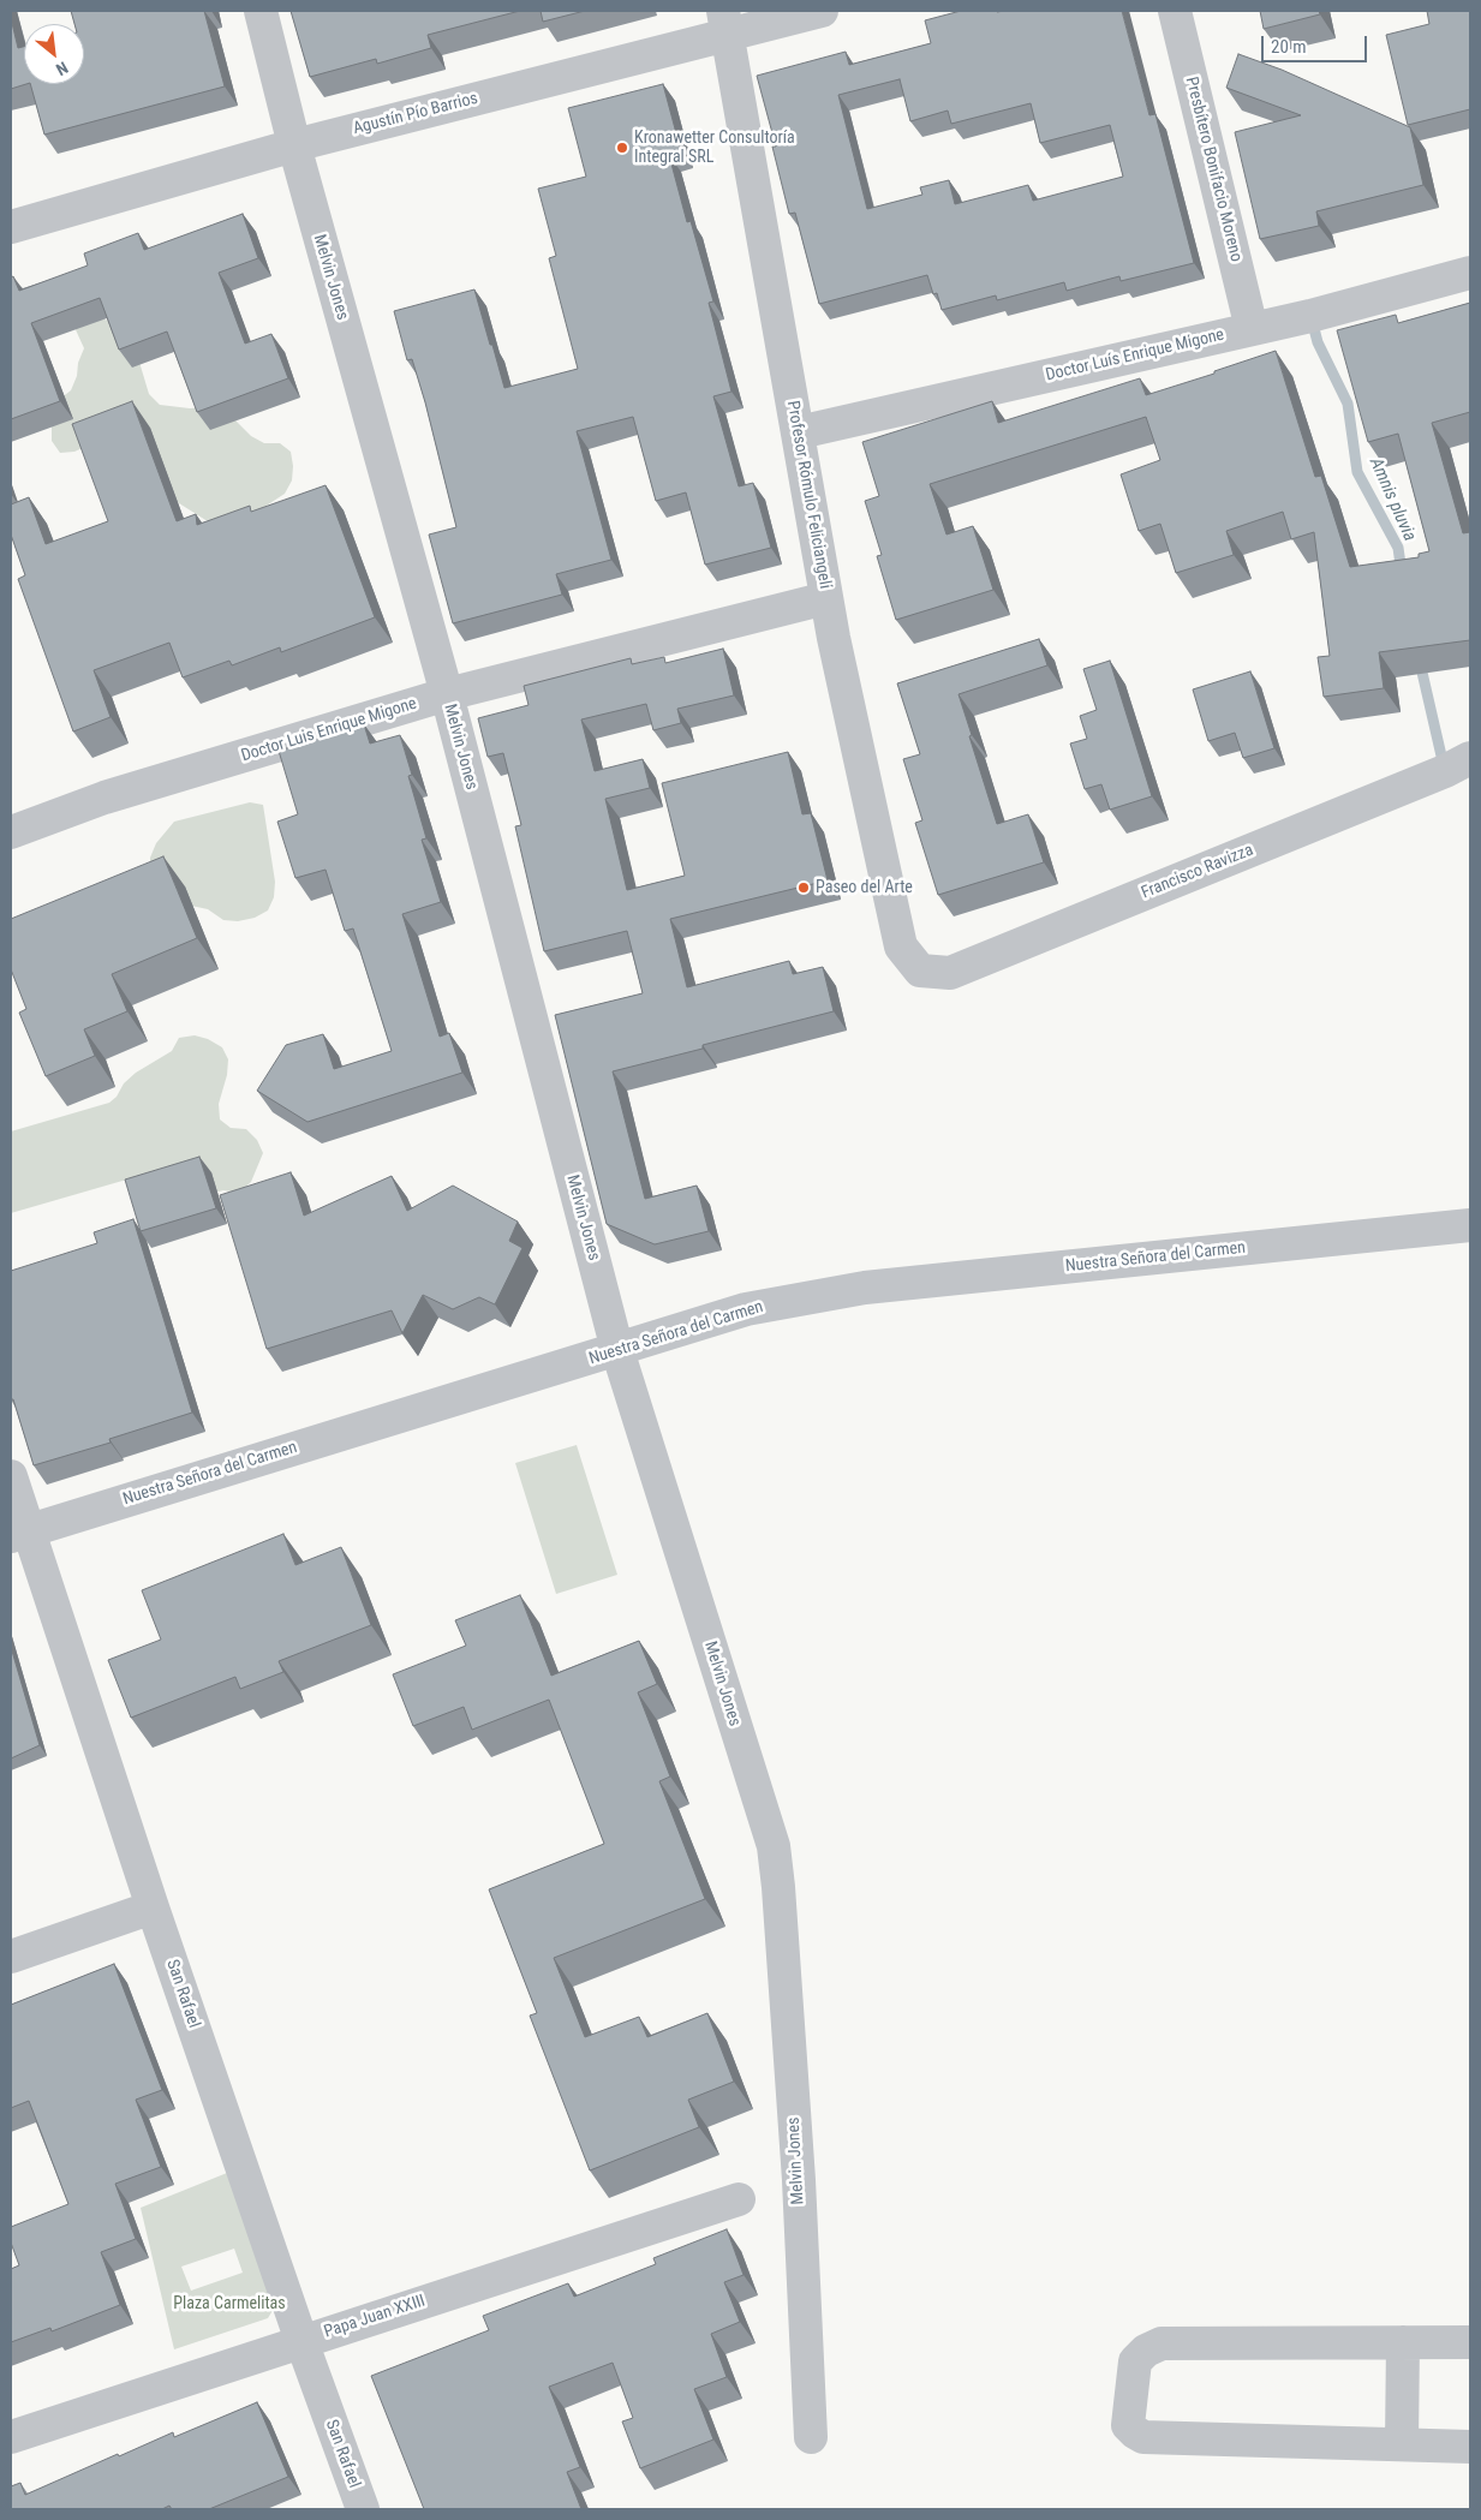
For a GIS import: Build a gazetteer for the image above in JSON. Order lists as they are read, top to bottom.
{
  "streets": {
    "street": [
      "Agustín Pío Barrios",
      "Presbítero Bonifacio Moreno",
      "Melvin Jones",
      "Doctor Luís Enrique Migone",
      "Profesor Rómulo Feliciangeli",
      "Doctor Luis Enrique Migone",
      "Francisco Ravizza",
      "Nuestra Señora del Carmen",
      "San Rafael",
      "Papa Juan XXIII"
    ]
  },
  "crossings": [
    ["Agustín Pío Barrios", "Melvin Jones"],
    ["Agustín Pío Barrios", "Profesor Rómulo Feliciangeli"],
    ["Presbítero Bonifacio Moreno", "Doctor Luís Enrique Migone"],
    ["Melvin Jones", "Doctor Luis Enrique Migone"],
    ["Melvin Jones", "Nuestra Señora del Carmen"],
    ["Doctor Luís Enrique Migone", "Profesor Rómulo Feliciangeli"],
    ["Profesor Rómulo Feliciangeli", "Doctor Luis Enrique Migone"],
    ["Profesor Rómulo Feliciangeli", "Francisco Ravizza"],
    ["Nuestra Señora del Carmen", "San Rafael"],
    ["San Rafael", "Papa Juan XXIII"]
  ],
  "water": ["Amnis pluvia"],
  "parks": ["Plaza Carmelitas"],
  "places": ["Kronawetter Consultoría Integral SRL", "Paseo del Arte"],
  "scale_bar": "20 m",
  "north": "bottom right"
}
